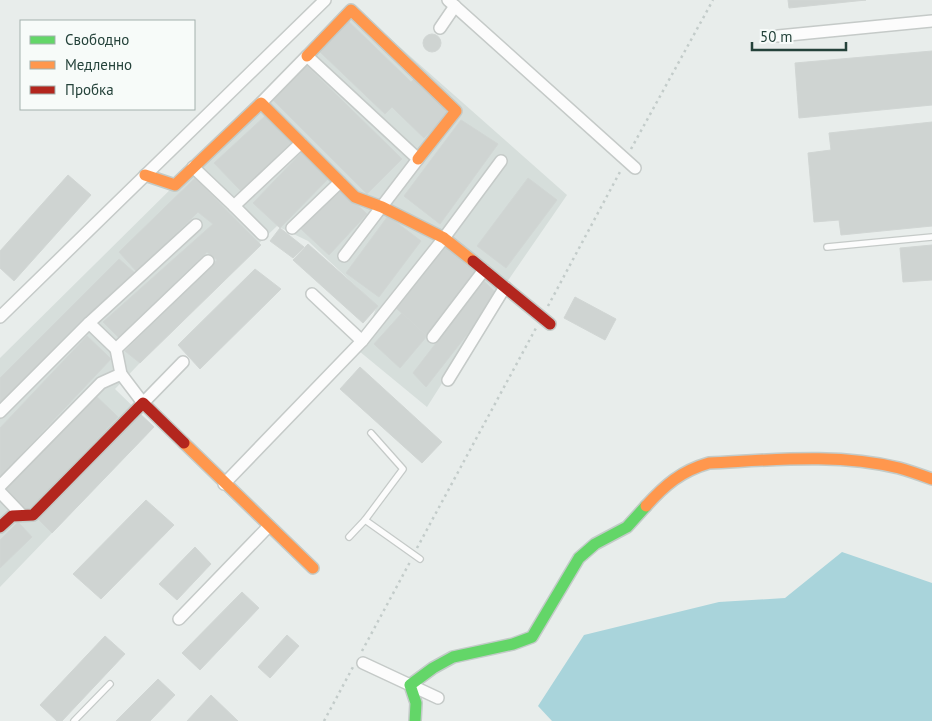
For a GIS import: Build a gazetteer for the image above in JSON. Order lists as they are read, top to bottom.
{
  "legend": ["Свободно", "Медленно", "Пробка"],
  "scale_bar": "50 m"
}
